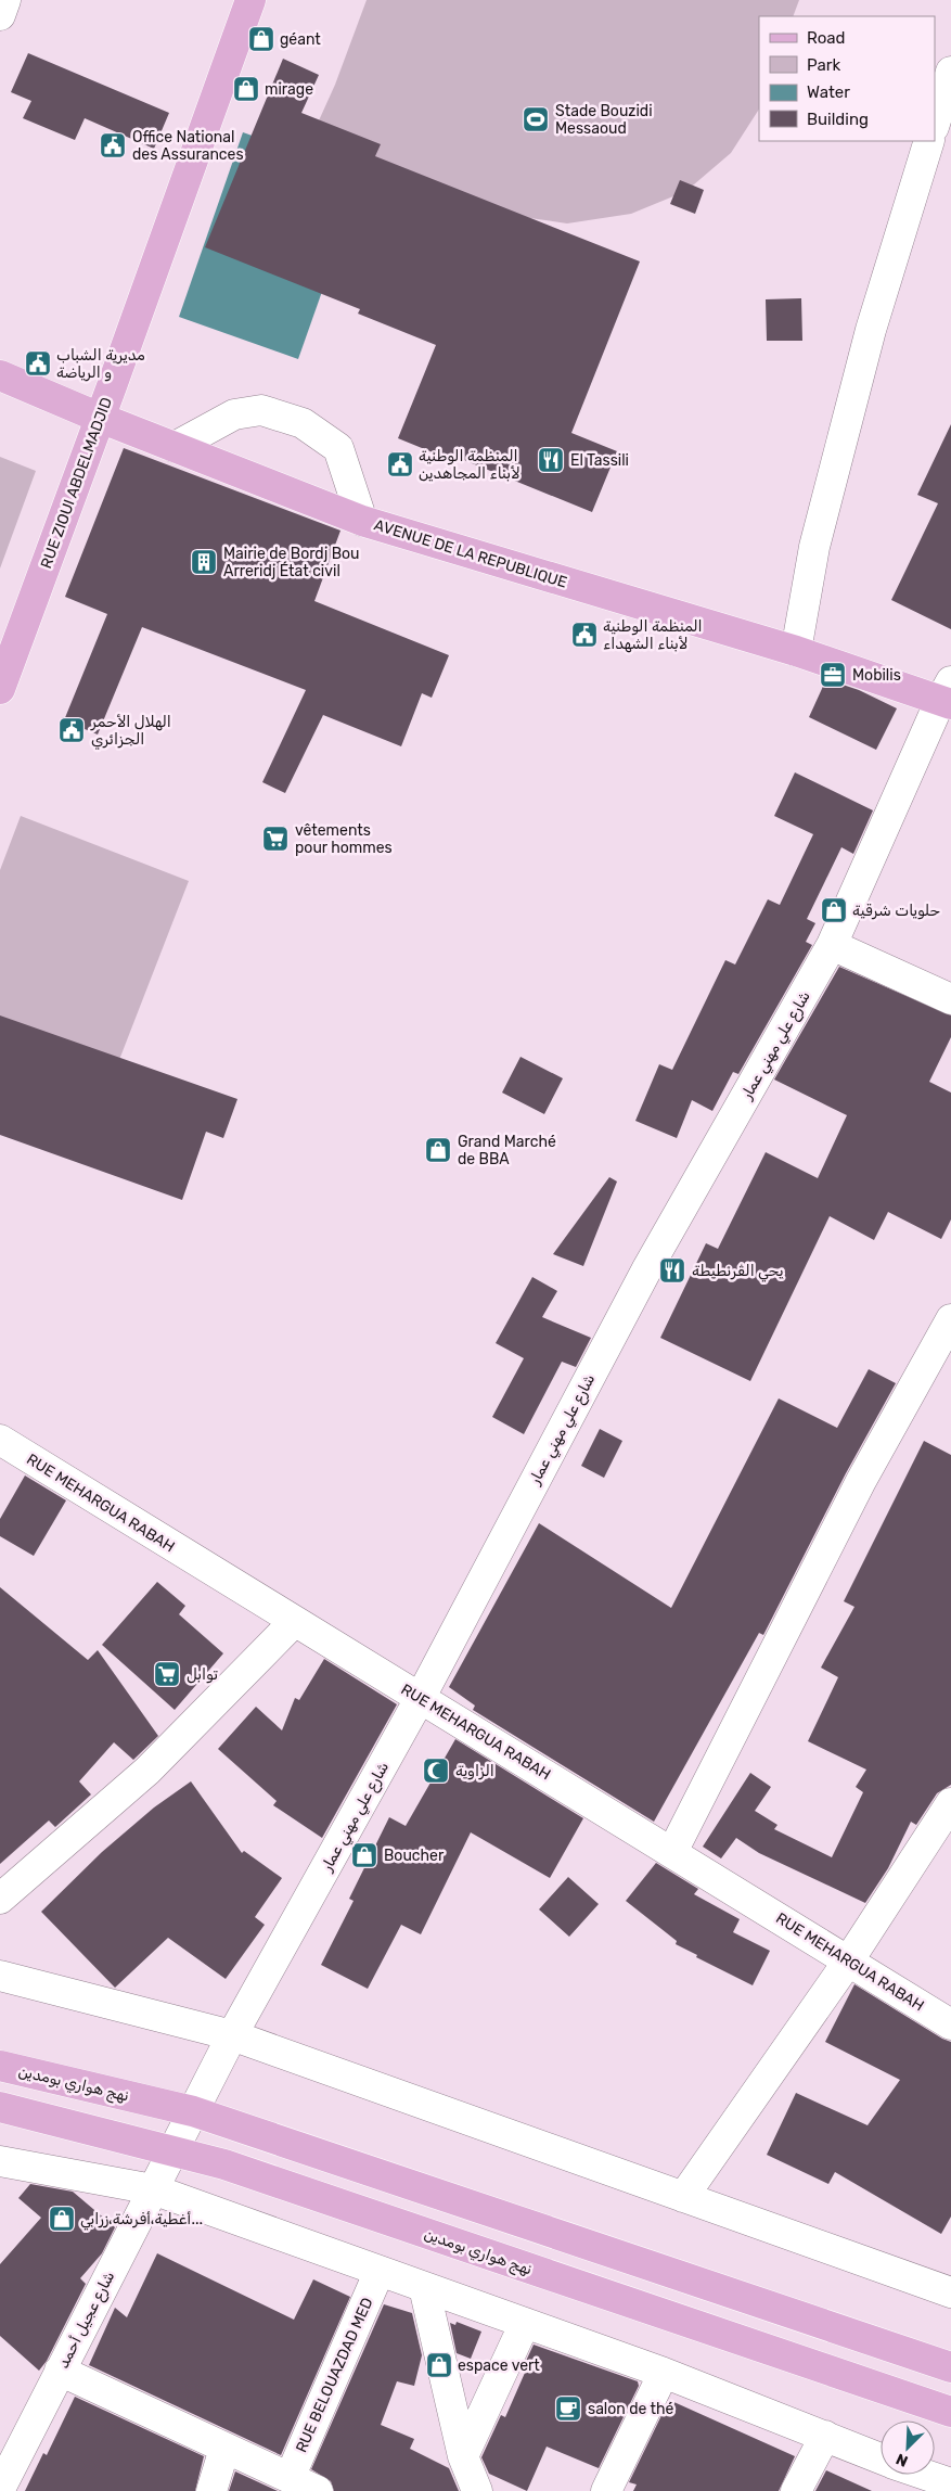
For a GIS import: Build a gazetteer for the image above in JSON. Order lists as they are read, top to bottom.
{
  "streets": {
    "main road": ["RUE ZIOUI ABDELMADJID", "AVENUE DE LA REPUBLIQUE", "نهج هواري بومدين"],
    "street": [
      "شارع علي مهني عمار",
      "RUE MEHARGUA RABAH",
      "شارع عجيل أحمد",
      "RUE BELOUAZDAD MED"
    ]
  },
  "crossings": [
    ["RUE ZIOUI ABDELMADJID", "AVENUE DE LA REPUBLIQUE"],
    ["AVENUE DE LA REPUBLIQUE", "شارع علي مهني عمار"],
    ["شارع علي مهني عمار", "RUE MEHARGUA RABAH"],
    ["شارع علي مهني عمار", "نهج هواري بومدين"],
    ["شارع علي مهني عمار", "شارع عجيل أحمد"],
    ["نهج هواري بومدين", "شارع عجيل أحمد"]
  ],
  "places": {
    "shop": [
      "géant",
      "mirage",
      "حلويات شرقية",
      "Grand Marché de BBA",
      "Boucher",
      "أغطية،أفرشة،زرابي...",
      "espace vert"
    ],
    "sports": ["Stade Bouzidi Messaoud"],
    "public building": [
      "Office National des Assurances",
      "مديرية الشباب و الرياضة",
      "المنظمة الوطنية لأبناء المجاهدين",
      "المنظمة الوطنية لأبناء الشهداء",
      "الهلال الأحمر الجزائري"
    ],
    "restaurant": ["El Tassili", "يحي الڤرنطيطة"],
    "building": ["Mairie de Bordj Bou Arreridj État civil"],
    "office": ["Mobilis"],
    "supermarket": ["vêtements pour hommes", "توابل"],
    "mosque": ["الزاوية"],
    "cafe": ["salon de thé"]
  },
  "legend": [
    "Road",
    "Park",
    "Water",
    "Building"
  ],
  "north": "bottom left"
}
